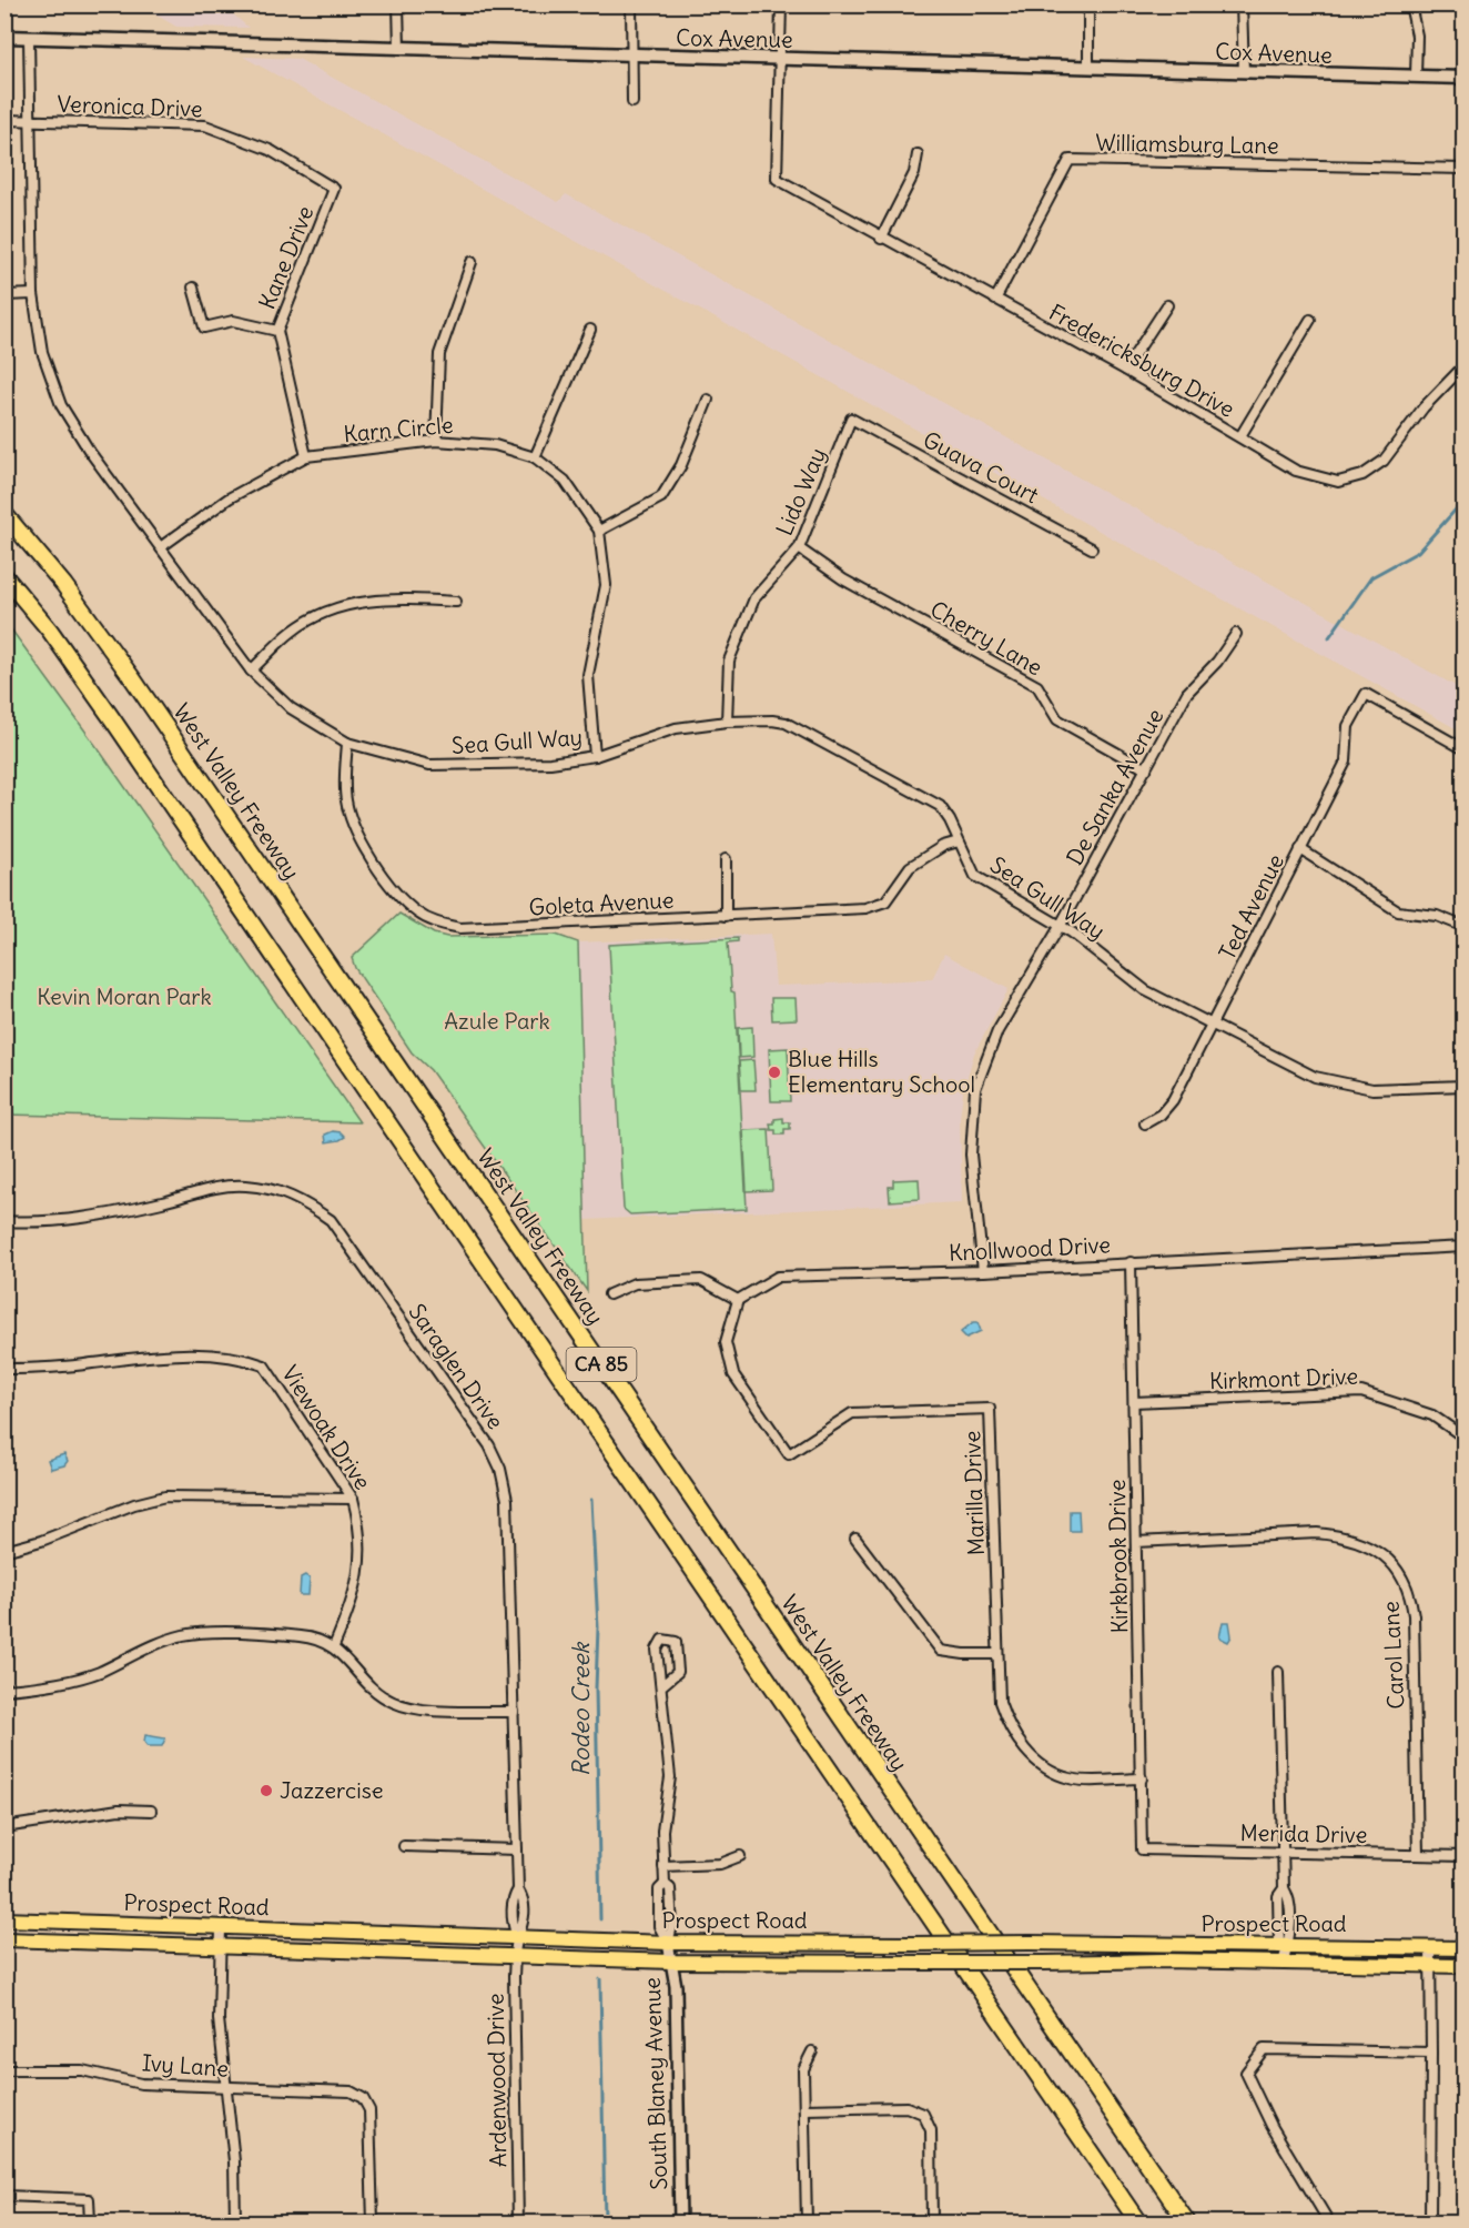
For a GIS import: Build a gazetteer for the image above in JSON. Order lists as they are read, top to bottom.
{
  "streets": {
    "highway": ["West Valley Freeway", "CA 85"],
    "main road": ["Cox Avenue", "Prospect Road"],
    "street": [
      "Veronica Drive",
      "Williamsburg Lane",
      "Kane Drive",
      "Fredericksburg Drive",
      "Karn Circle",
      "Guava Court",
      "Lido Way",
      "Cherry Lane",
      "Sea Gull Way",
      "De Sanka Avenue",
      "Goleta Avenue",
      "Ted Avenue",
      "Knollwood Drive",
      "Saraglen Drive",
      "Kirkmont Drive",
      "Viewoak Drive",
      "Marilla Drive",
      "Kirkbrook Drive",
      "Carol Lane",
      "Merida Drive",
      "Ivy Lane",
      "Ardenwood Drive",
      "South Blaney Avenue"
    ]
  },
  "crossings": [
    ["Cox Avenue", "Fredericksburg Drive"],
    ["Cox Avenue", "Sea Gull Way"],
    ["Veronica Drive", "Kane Drive"],
    ["Veronica Drive", "Sea Gull Way"],
    ["Williamsburg Lane", "Fredericksburg Drive"],
    ["Kane Drive", "Karn Circle"],
    ["Karn Circle", "Sea Gull Way"],
    ["Guava Court", "Lido Way"],
    ["Lido Way", "Cherry Lane"],
    ["Lido Way", "Sea Gull Way"],
    ["Cherry Lane", "De Sanka Avenue"],
    ["Sea Gull Way", "De Sanka Avenue"],
    ["Sea Gull Way", "Goleta Avenue"],
    ["Sea Gull Way", "Ted Avenue"],
    ["De Sanka Avenue", "Knollwood Drive"],
    ["Knollwood Drive", "Marilla Drive"],
    ["Knollwood Drive", "Kirkbrook Drive"],
    ["Saraglen Drive", "Prospect Road"],
    ["Saraglen Drive", "Ardenwood Drive"],
    ["Kirkmont Drive", "Kirkbrook Drive"],
    ["Marilla Drive", "Kirkbrook Drive"],
    ["Kirkbrook Drive", "Carol Lane"],
    ["Kirkbrook Drive", "Merida Drive"],
    ["Carol Lane", "Merida Drive"],
    ["Prospect Road", "Ardenwood Drive"],
    ["Prospect Road", "South Blaney Avenue"]
  ],
  "water": ["Rodeo Creek"],
  "parks": ["Kevin Moran Park", "Azule Park"],
  "places": ["Blue Hills Elementary School", "Jazzercise"]
}
